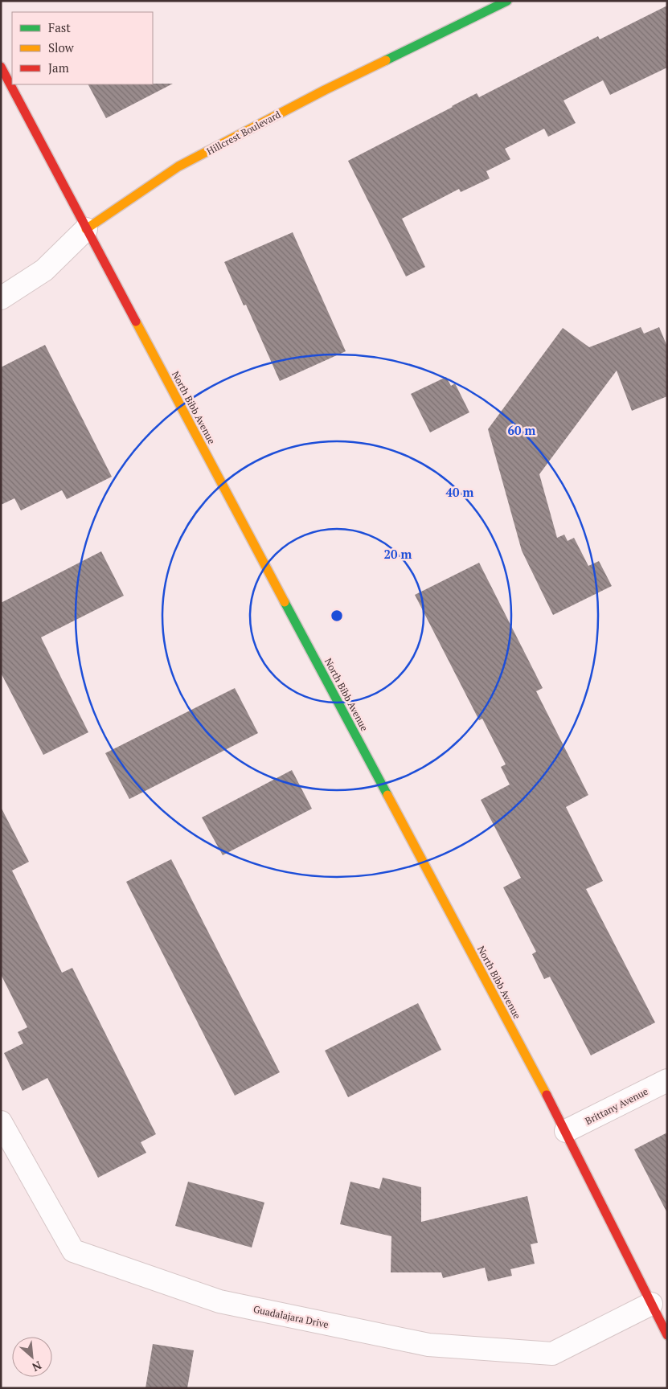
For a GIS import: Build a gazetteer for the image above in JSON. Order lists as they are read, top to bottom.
{
  "streets": {
    "main road": ["Hillcrest Boulevard", "North Bibb Avenue"],
    "street": ["Brittany Avenue", "Guadalajara Drive"]
  },
  "crossings": [
    ["Hillcrest Boulevard", "North Bibb Avenue"],
    ["North Bibb Avenue", "Brittany Avenue"],
    ["North Bibb Avenue", "Guadalajara Drive"]
  ],
  "legend": ["Fast", "Slow", "Jam"],
  "north": "bottom right",
  "rings": ["60 m", "40 m", "20 m"]
}
